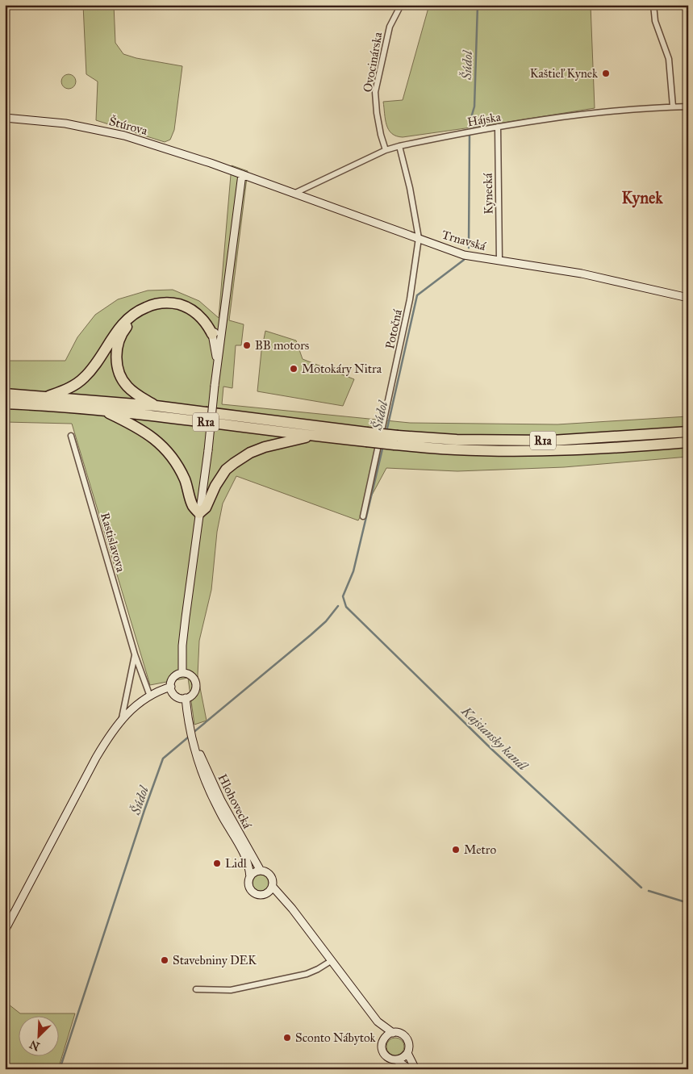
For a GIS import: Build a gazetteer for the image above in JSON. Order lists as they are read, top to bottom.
{
  "streets": {
    "highway": ["R1a"],
    "main road": ["Štúrova", "Trnavská", "Hlohovecká"],
    "street": [
      "Ovocinárska",
      "Hájska",
      "Kynecká",
      "Potočná",
      "Rastislavova"
    ]
  },
  "crossings": [
    ["Ovocinárska", "Hájska"],
    ["Hájska", "Kynecká"],
    ["Hájska", "Trnavská"],
    ["Hájska", "Potočná"],
    ["Štúrova", "Trnavská"],
    ["Kynecká", "Trnavská"],
    ["Trnavská", "Potočná"]
  ],
  "districts": ["Kynek"],
  "water": ["Šúdol", "Kajsiansky kanál"],
  "places": [
    "Kaštieľ Kynek",
    "BB motors",
    "Motokáry Nitra",
    "Metro",
    "Lidl",
    "Stavebniny DEK",
    "Sconto Nábytok"
  ],
  "north": "bottom left"
}
